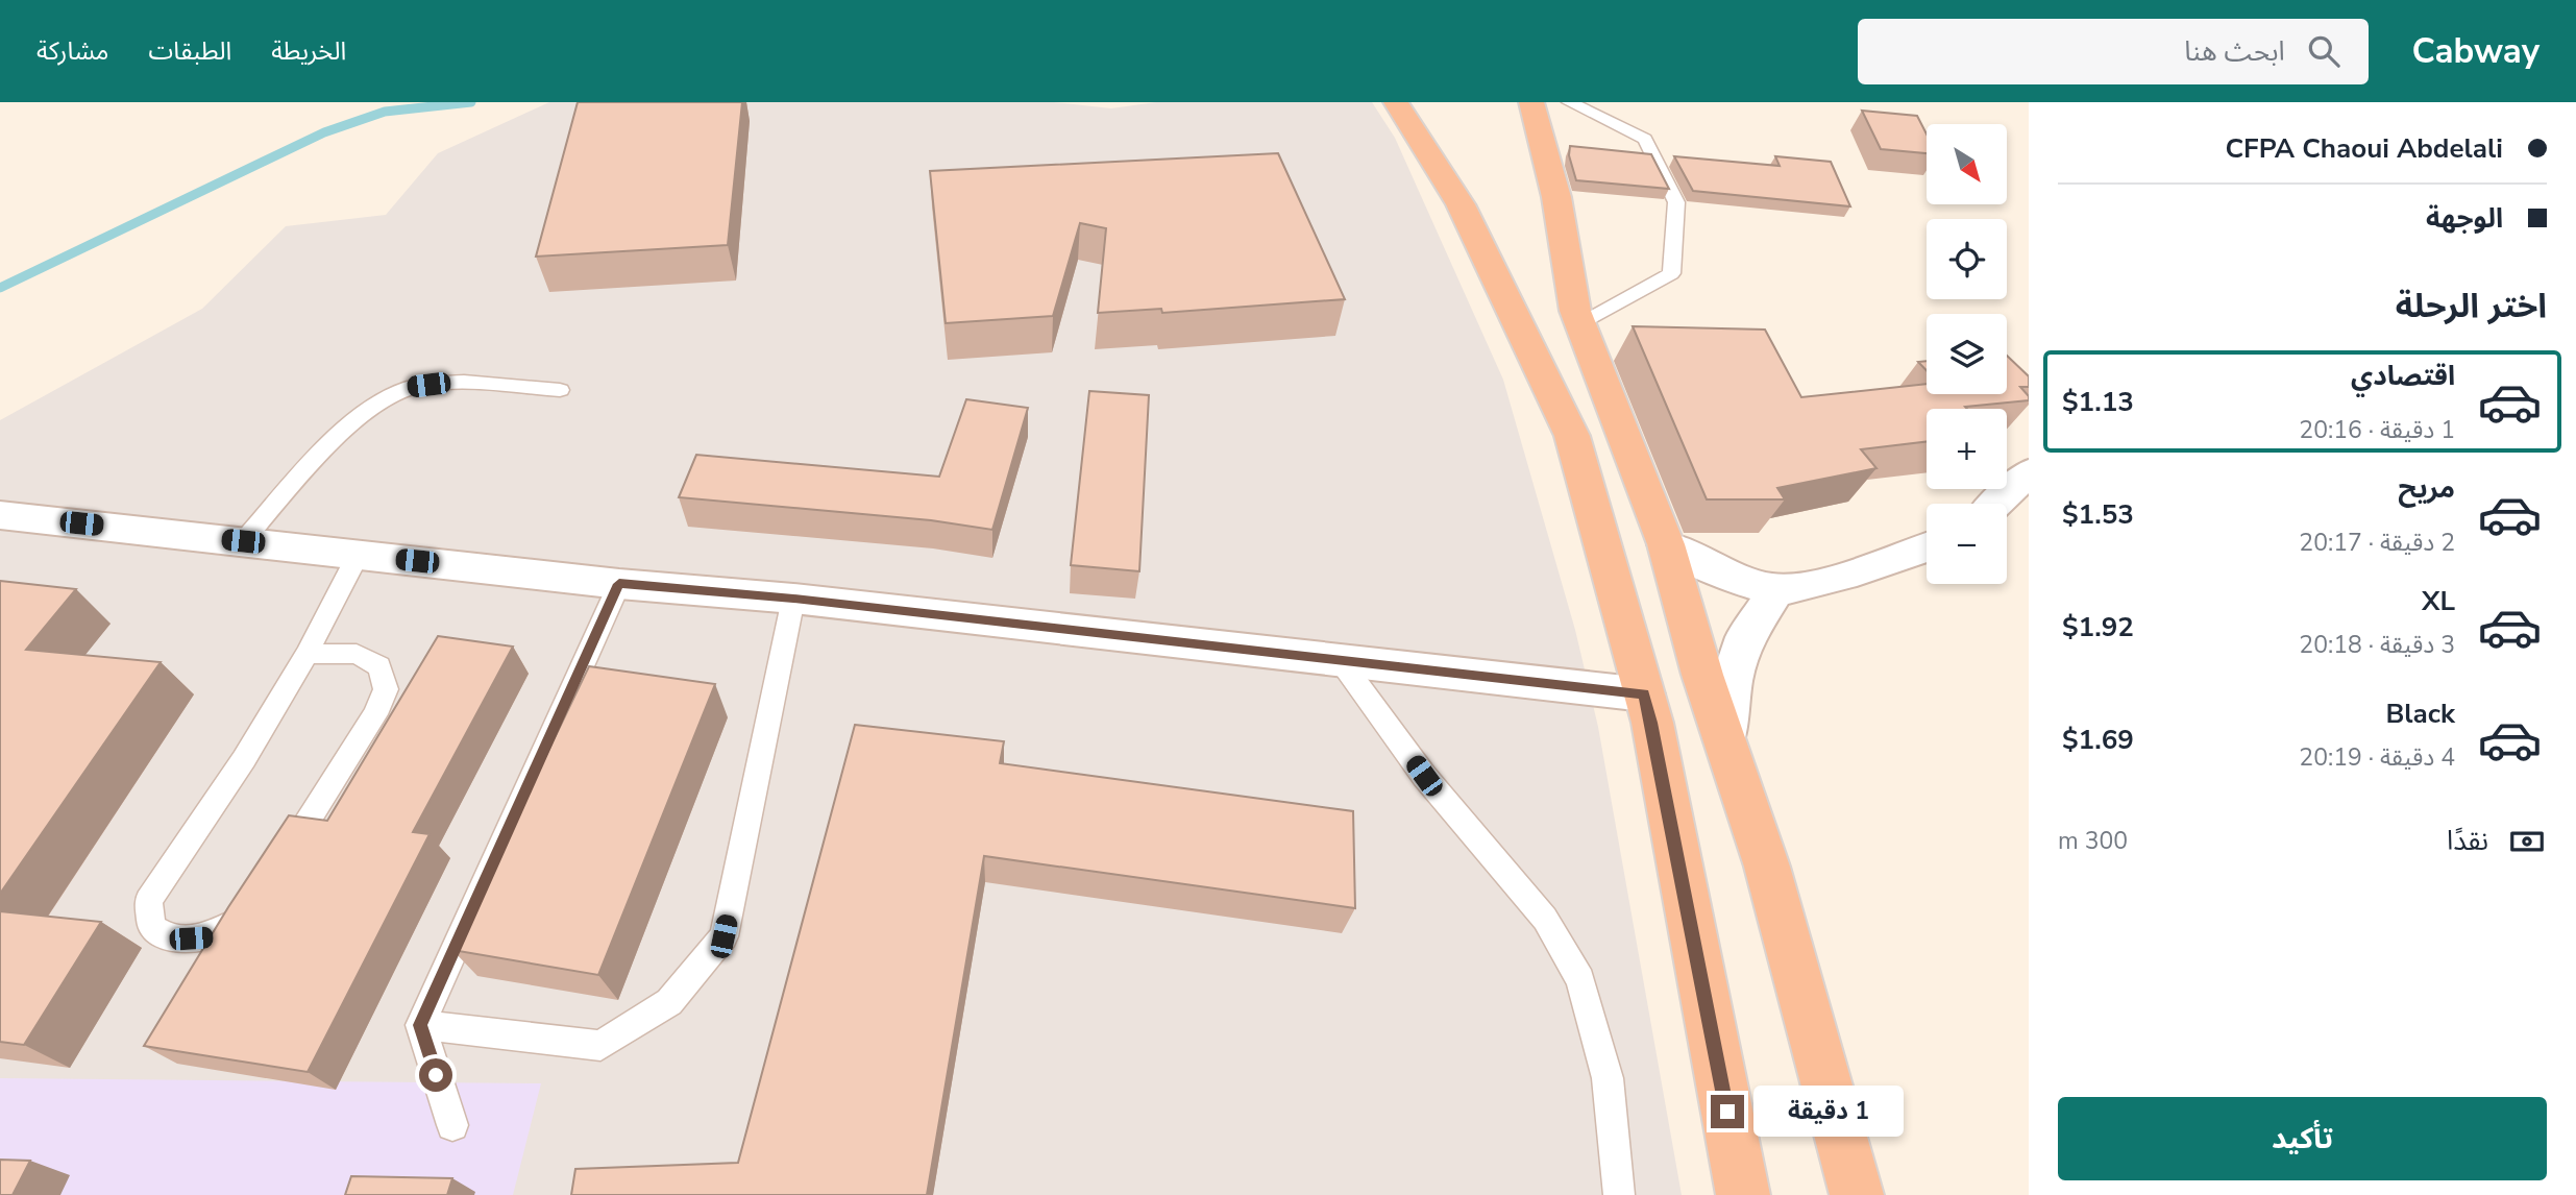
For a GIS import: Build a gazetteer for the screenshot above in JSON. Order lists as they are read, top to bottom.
{
  "north": "bottom right",
  "page": {
    "header": "Cabway",
    "search": "ابحث هنا",
    "nav": ["الخريطة", "الطبقات", "مشاركة"],
    "banner": ["CFPA Chaoui Abdelali", "الوجهة"],
    "map_buttons": ["+", "−"],
    "heading": "اختر الرحلة",
    "list": [
      {
        "name": "اقتصادي",
        "note": "1 دقيقة · 20:16",
        "value": "$1.13"
      },
      {
        "name": "مريح",
        "note": "2 دقيقة · 20:17",
        "value": "$1.53"
      },
      {
        "name": "XL",
        "note": "3 دقيقة · 20:18",
        "value": "$1.92"
      },
      {
        "name": "Black",
        "note": "4 دقيقة · 20:19",
        "value": "$1.69"
      }
    ],
    "pay": ["نقدًا", "300 m"],
    "buttons": "تأكيد",
    "bubble": "1 دقيقة"
  }
}
